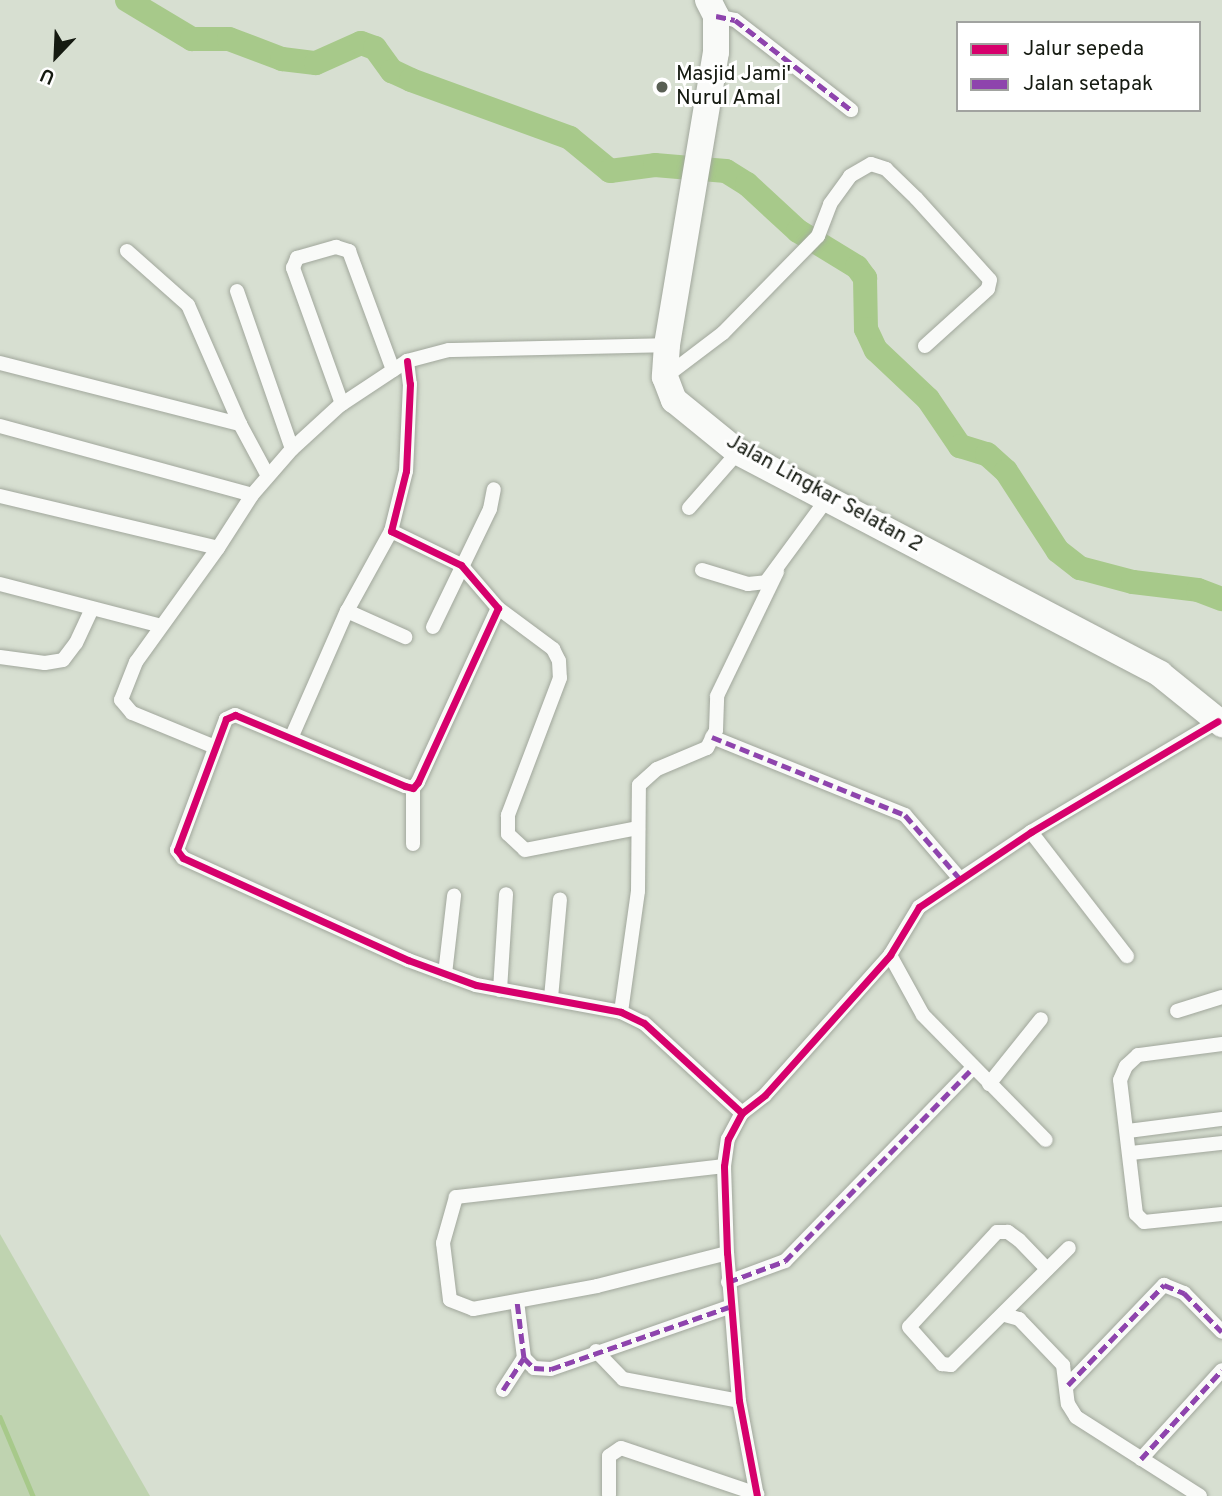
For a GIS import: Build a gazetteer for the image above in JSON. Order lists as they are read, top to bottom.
{
  "streets": {
    "highway": ["Jalan Lingkar Selatan 2"]
  },
  "places": ["Masjid Jami' Nurul Amal"],
  "legend": ["Jalur sepeda", "Jalan setapak"],
  "north": "bottom left"
}
